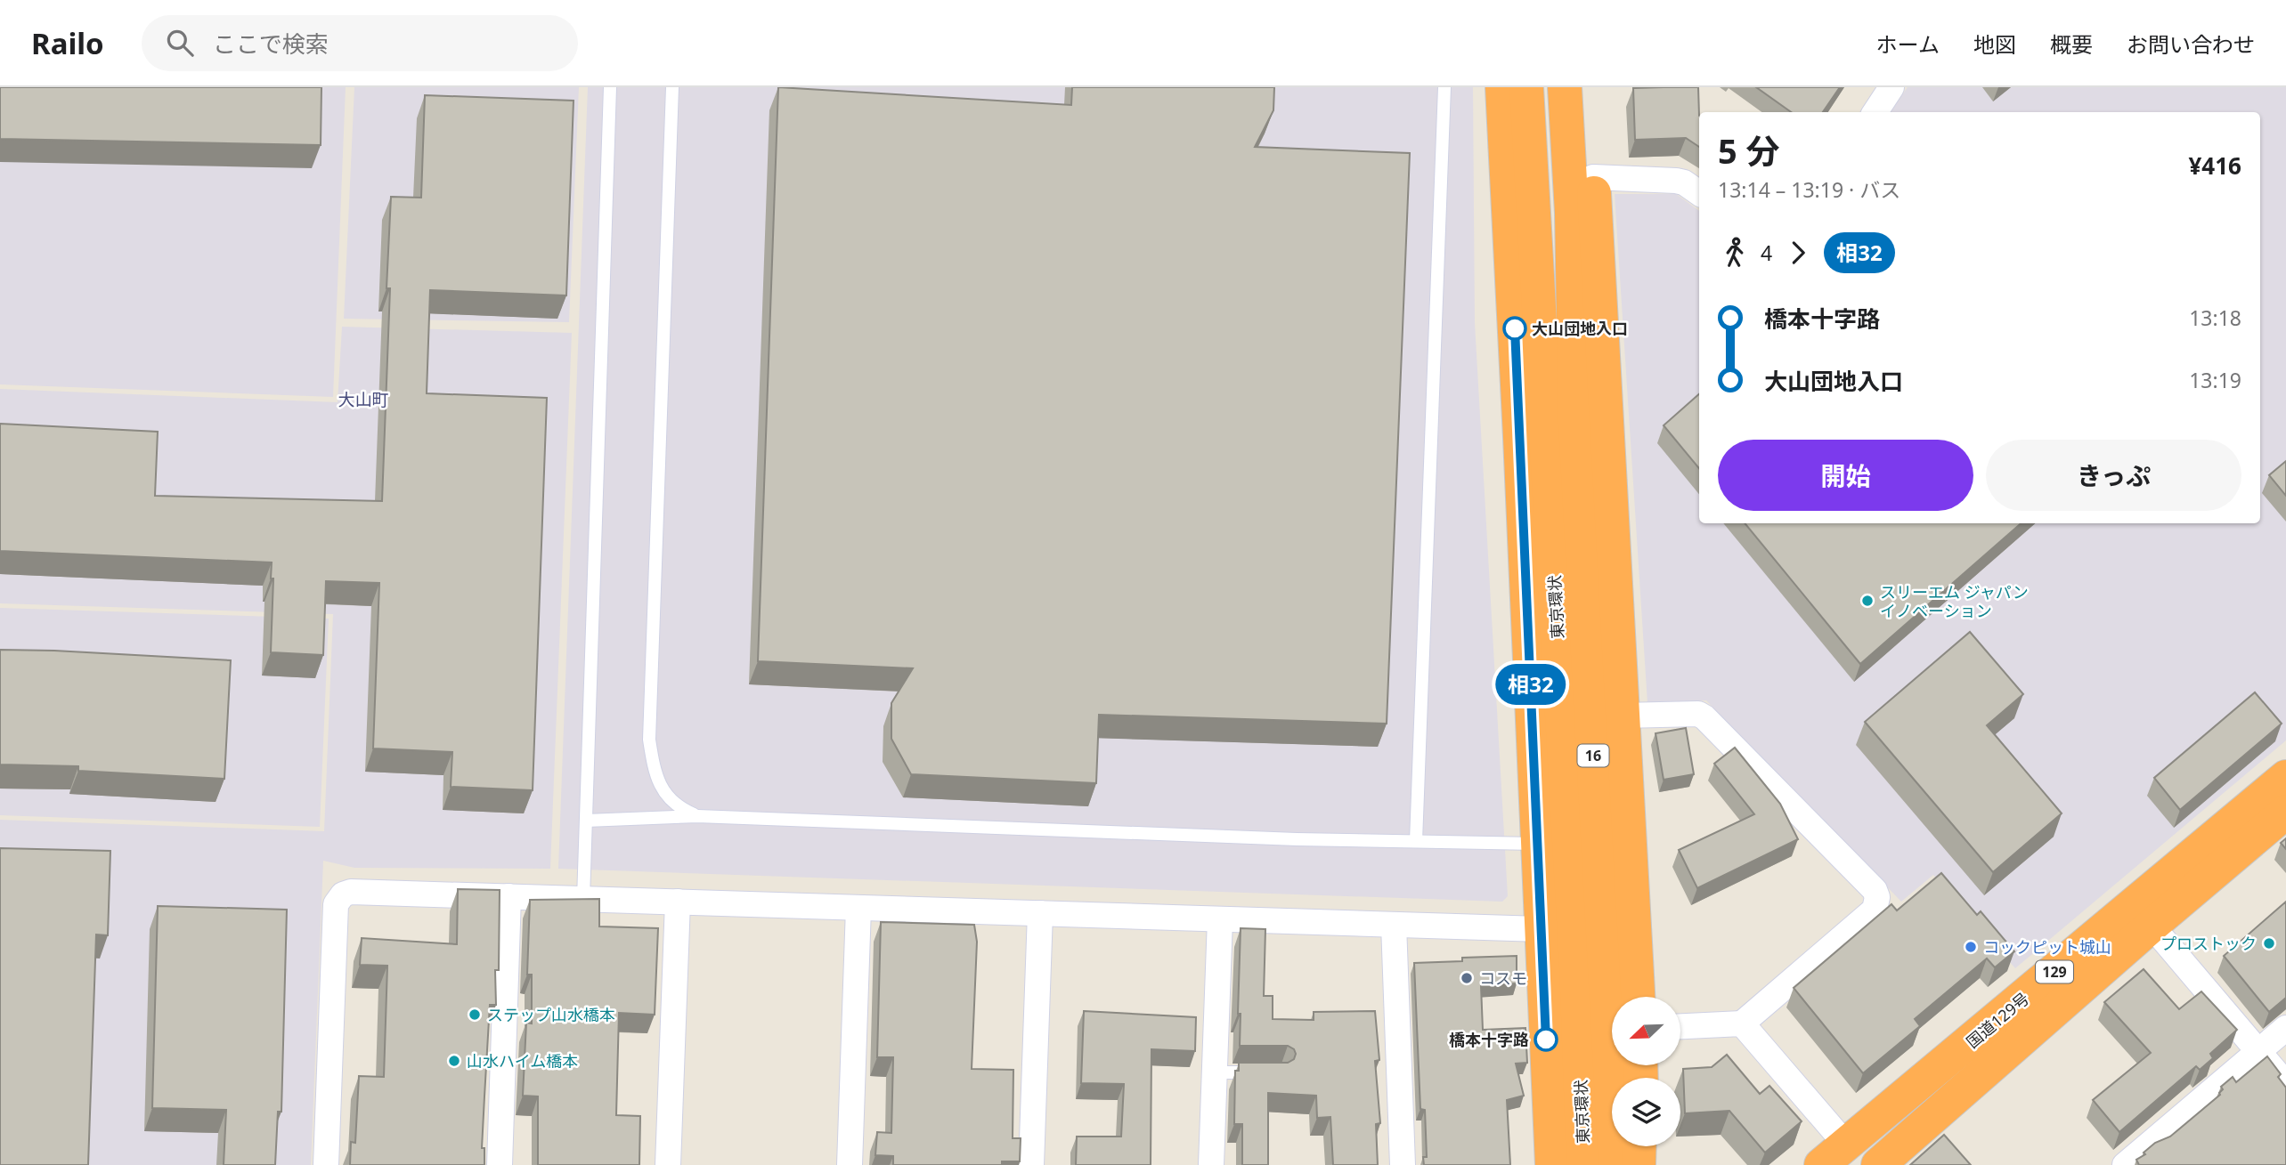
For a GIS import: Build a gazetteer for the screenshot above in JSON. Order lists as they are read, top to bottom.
{
  "streets": {
    "highway": [
      "東京環状",
      "16",
      "129",
      "国道129号"
    ]
  },
  "districts": ["大山町"],
  "places": [
    "大山団地入口",
    "スリーエム ジャパン イノベーション",
    "プロストック",
    "コックピット城山",
    "コスモ",
    "ステップ山水橋本",
    "橋本十字路",
    "山水ハイム橋本"
  ],
  "lines": ["bus line 相32"],
  "north": "bottom left",
  "page": {
    "header": "Railo",
    "search": "ここで検索",
    "nav": [
      "ホーム",
      "地図",
      "概要",
      "お問い合わせ"
    ],
    "on_map": "相32",
    "heading": ["5 分", "13:14 – 13:19 · バス", "¥416"],
    "legs": ["4", "相32"],
    "list": [
      {
        "name": "橋本十字路",
        "value": "13:18"
      },
      {
        "name": "大山団地入口",
        "value": "13:19"
      }
    ],
    "buttons": ["開始", "きっぷ"]
  }
}
